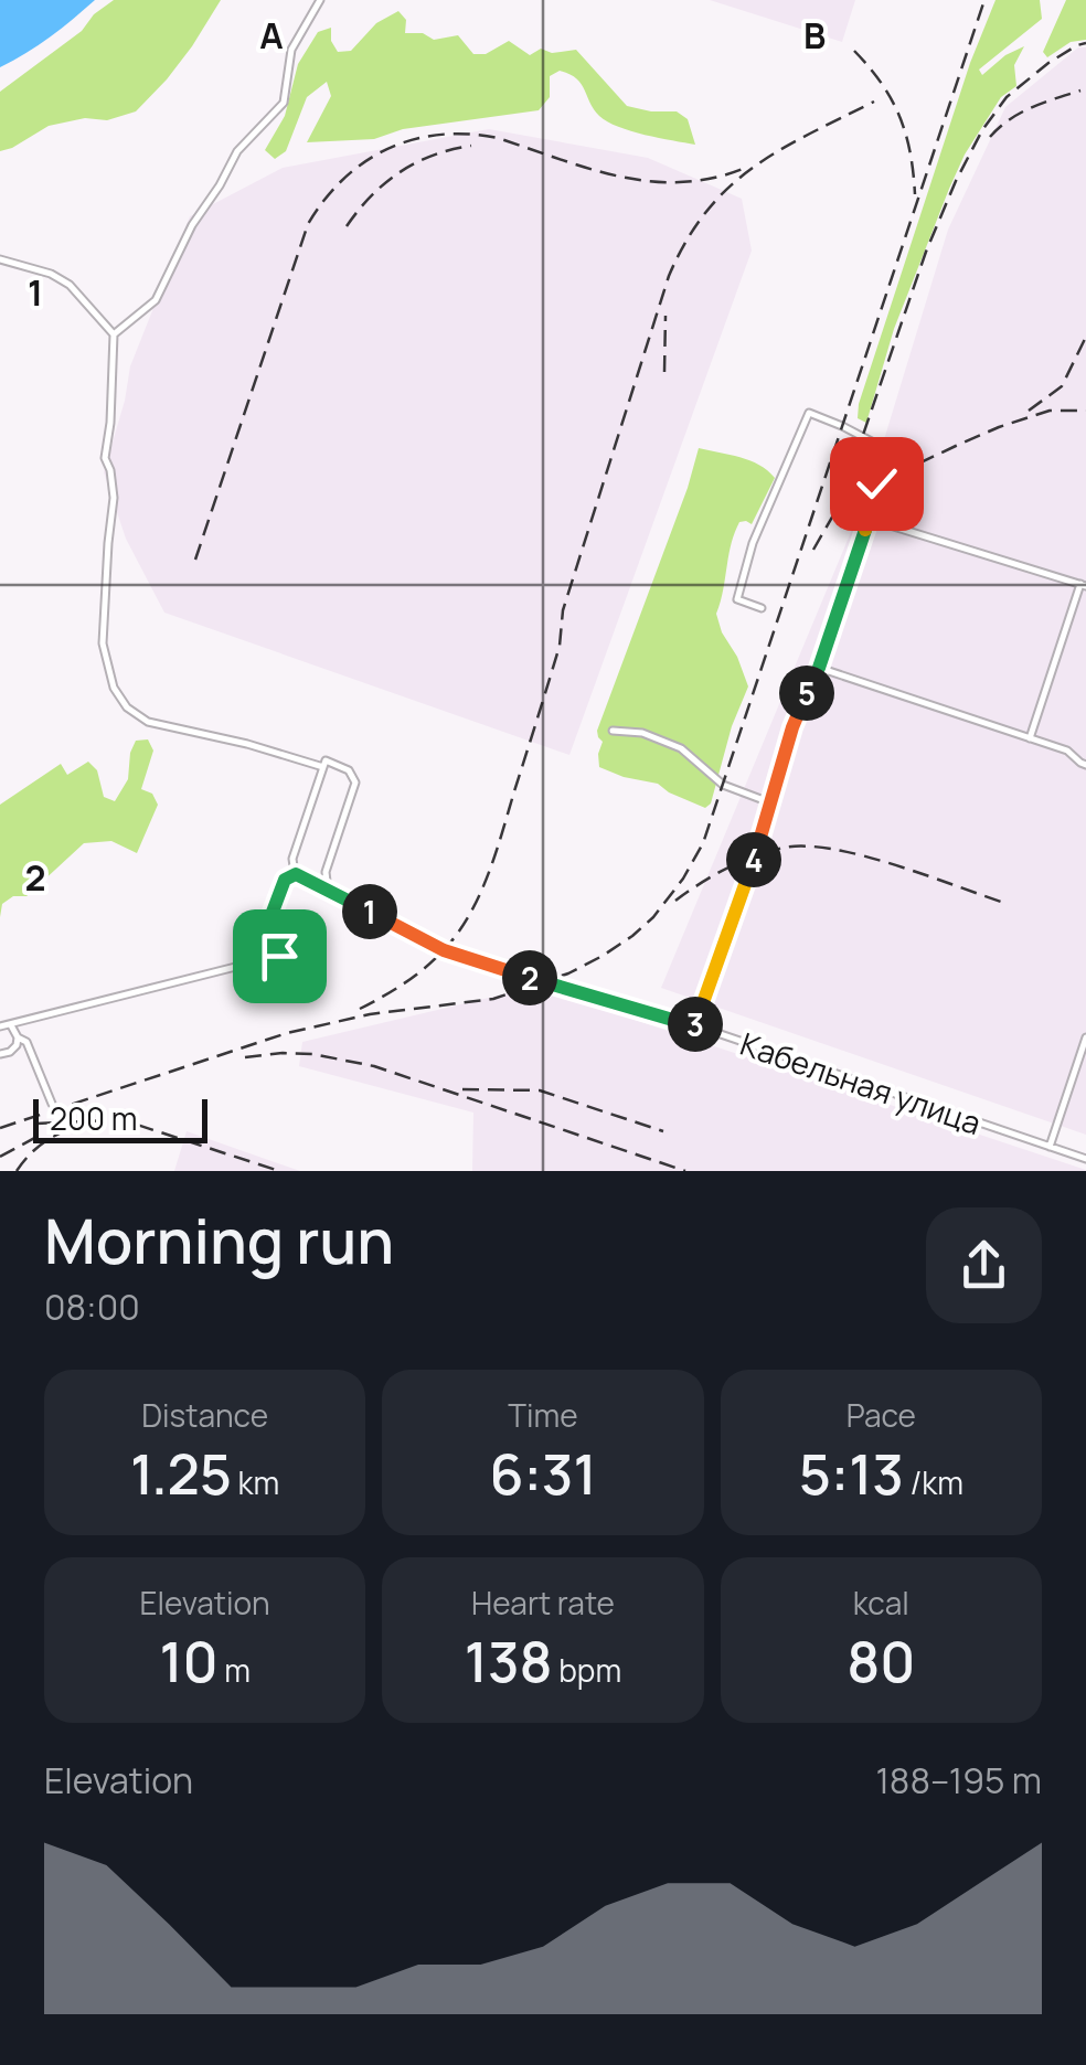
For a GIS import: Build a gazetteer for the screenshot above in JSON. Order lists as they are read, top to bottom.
{
  "streets": {
    "street": ["Кабельная улица"]
  },
  "scale_bar": "200 m",
  "page": {
    "pins": [
      "5",
      "4",
      "1",
      "2",
      "3"
    ],
    "scale": "200 m",
    "heading": ["Morning run", "08:00"],
    "stats": [
      ["Distance", "1.25 km"],
      ["Time", "6:31"],
      ["Pace", "5:13 /km"],
      ["Elevation", "10 m"],
      ["Heart rate", "138 bpm"],
      ["kcal", "80"]
    ],
    "chart": ["Elevation", "188–195 m"]
  },
  "grid": {
    "columns": ["A", "B"],
    "rows": ["1", "2"]
  }
}
